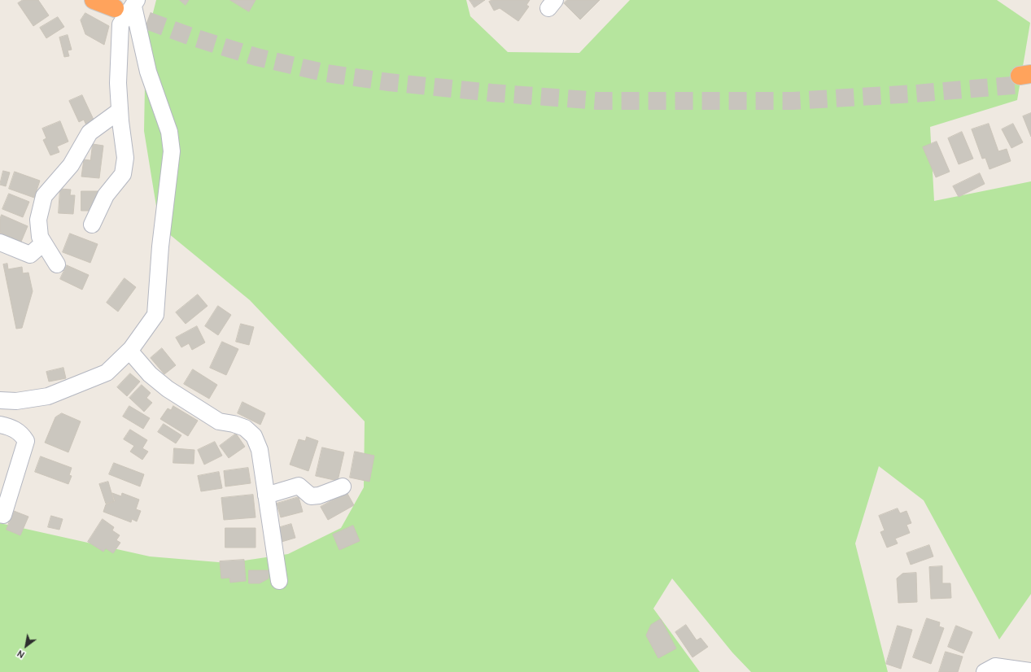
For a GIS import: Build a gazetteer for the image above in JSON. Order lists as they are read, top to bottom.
{
  "north": "bottom left"
}
